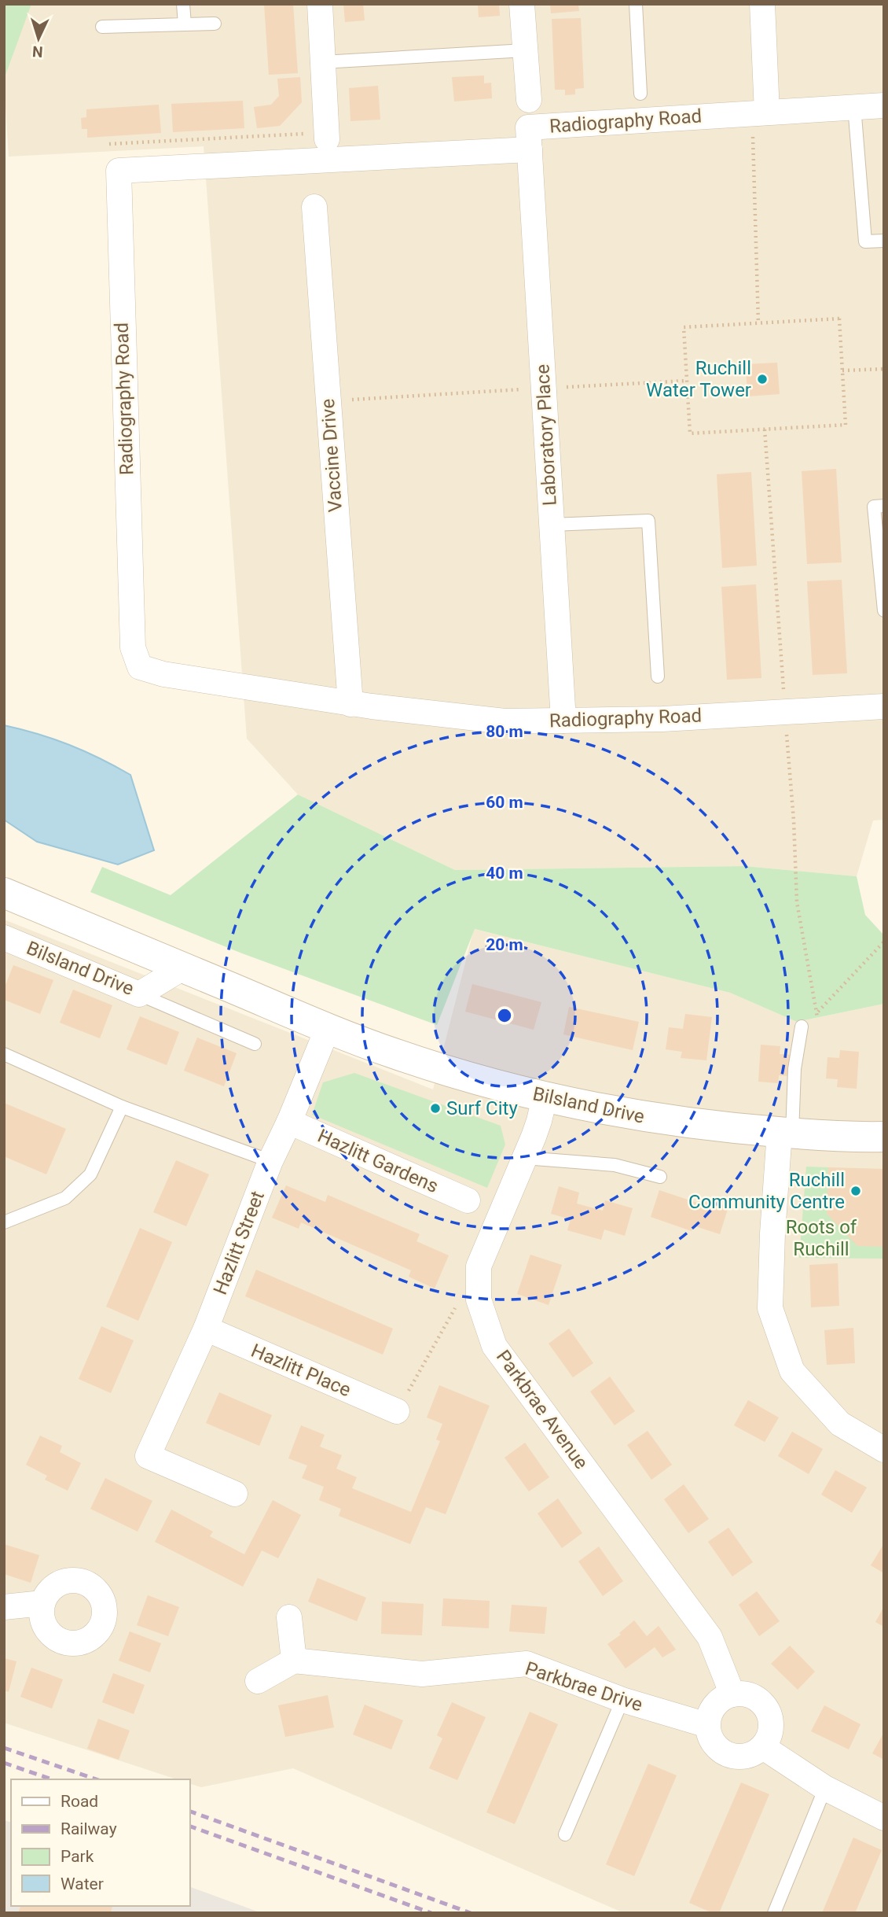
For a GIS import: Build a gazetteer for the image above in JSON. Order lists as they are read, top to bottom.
{
  "streets": {
    "main road": ["Bilsland Drive"],
    "street": [
      "Radiography Road",
      "Laboratory Place",
      "Vaccine Drive",
      "Hazlitt Gardens",
      "Hazlitt Street",
      "Hazlitt Place",
      "Parkbrae Avenue",
      "Parkbrae Drive"
    ]
  },
  "crossings": [
    ["Radiography Road", "Laboratory Place"],
    ["Radiography Road", "Vaccine Drive"],
    ["Bilsland Drive", "Hazlitt Street"],
    ["Bilsland Drive", "Parkbrae Avenue"],
    ["Hazlitt Gardens", "Hazlitt Street"],
    ["Hazlitt Street", "Hazlitt Place"],
    ["Parkbrae Avenue", "Parkbrae Drive"]
  ],
  "parks": ["Roots of Ruchill"],
  "places": ["Ruchill Water Tower", "Surf City", "Ruchill Community Centre"],
  "legend": [
    "Road",
    "Railway",
    "Park",
    "Water"
  ],
  "north": "bottom",
  "rings": [
    "80 m",
    "60 m",
    "40 m",
    "20 m"
  ]
}
